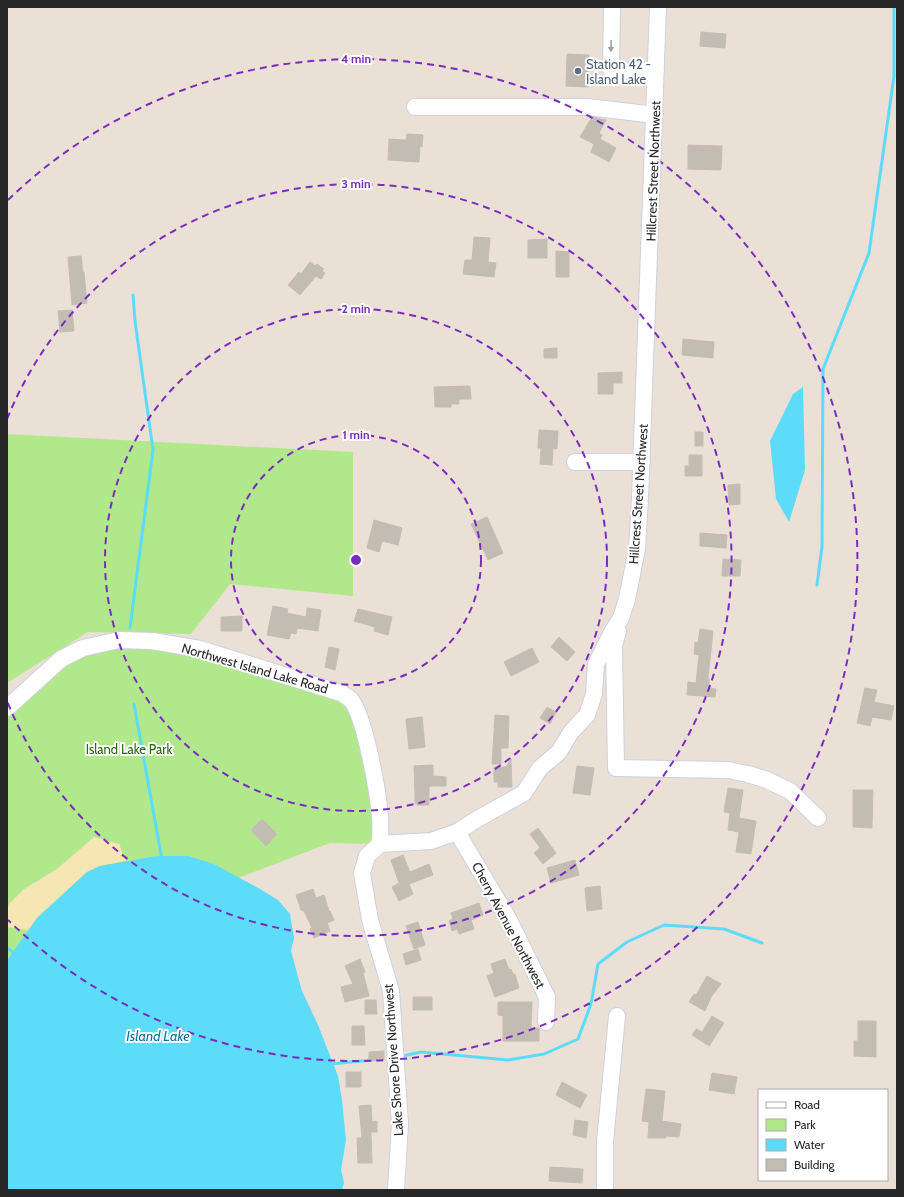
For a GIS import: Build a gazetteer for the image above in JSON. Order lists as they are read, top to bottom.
{
  "streets": {
    "street": [
      "Hillcrest Street Northwest",
      "Northwest Island Lake Road",
      "Cherry Avenue Northwest",
      "Lake Shore Drive Northwest"
    ]
  },
  "crossings": [
    ["Hillcrest Street Northwest", "Northwest Island Lake Road"],
    ["Hillcrest Street Northwest", "Cherry Avenue Northwest"],
    ["Hillcrest Street Northwest", "Lake Shore Drive Northwest"],
    ["Northwest Island Lake Road", "Lake Shore Drive Northwest"]
  ],
  "water": ["Island Lake"],
  "parks": ["Island Lake Park"],
  "places": ["Station 42 - Island Lake"],
  "legend": [
    "Road",
    "Park",
    "Water",
    "Building"
  ],
  "rings": [
    "4 min",
    "3 min",
    "2 min",
    "1 min"
  ]
}
